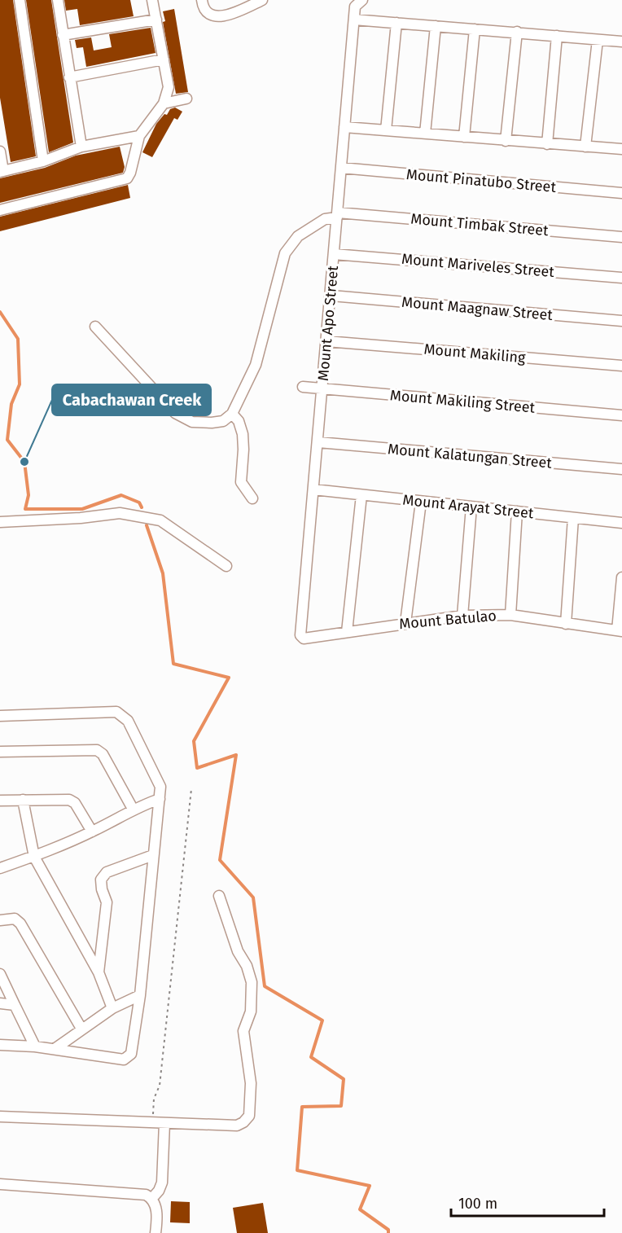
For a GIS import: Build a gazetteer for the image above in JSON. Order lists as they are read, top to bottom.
{
  "streets": {
    "street": [
      "Mount Pinatubo Street",
      "Mount Timbak Street",
      "Mount Mariveles Street",
      "Mount Maagnaw Street",
      "Mount Apo Street",
      "Mount Makiling",
      "Mount Makiling Street",
      "Mount Kalatungan Street",
      "Mount Arayat Street",
      "Mount Batulao"
    ]
  },
  "crossings": [
    ["Mount Pinatubo Street", "Mount Apo Street"],
    ["Mount Timbak Street", "Mount Apo Street"],
    ["Mount Mariveles Street", "Mount Apo Street"],
    ["Mount Maagnaw Street", "Mount Apo Street"],
    ["Mount Apo Street", "Mount Makiling"],
    ["Mount Apo Street", "Mount Makiling Street"],
    ["Mount Apo Street", "Mount Kalatungan Street"],
    ["Mount Apo Street", "Mount Arayat Street"],
    ["Mount Apo Street", "Mount Batulao"]
  ],
  "places": ["Cabachawan Creek"],
  "scale_bar": "100 m"
}
